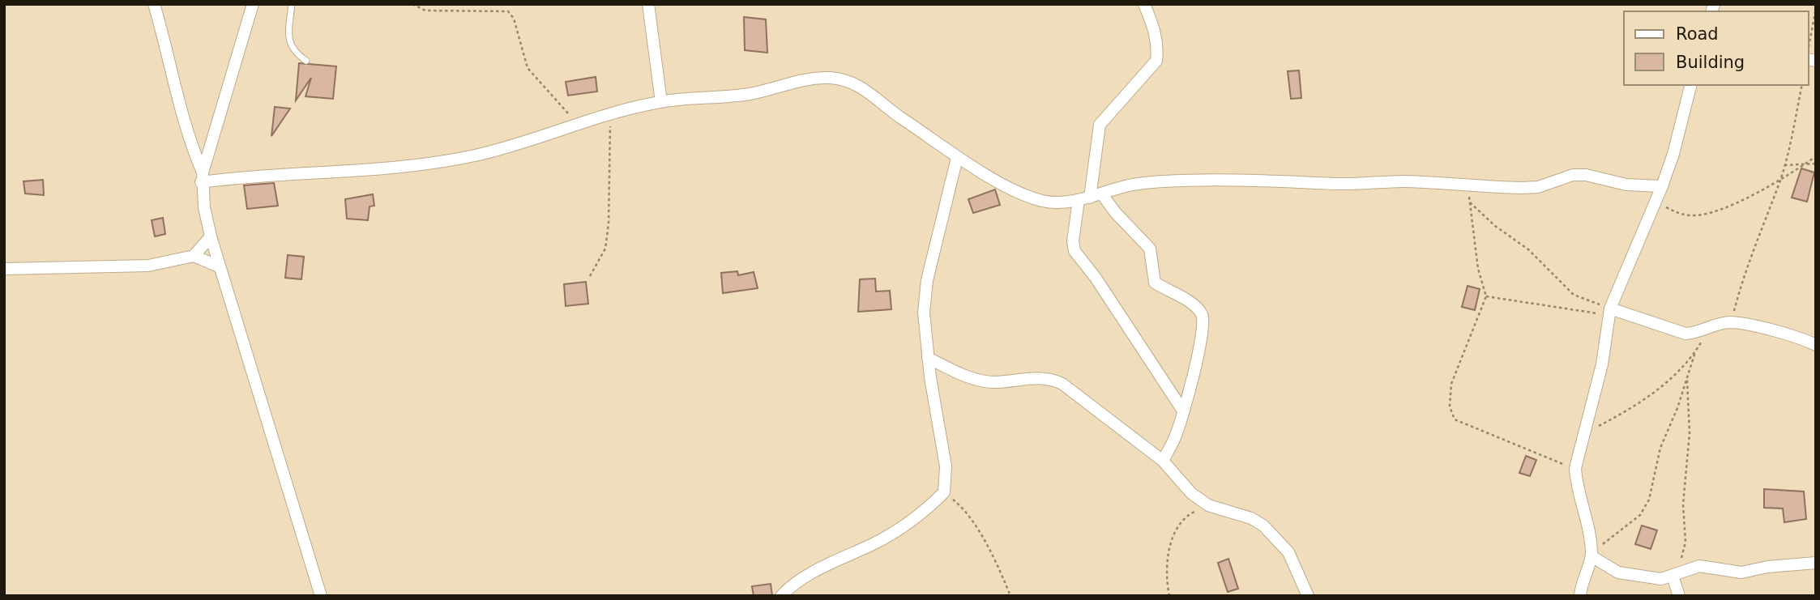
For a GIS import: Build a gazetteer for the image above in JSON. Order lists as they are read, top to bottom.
{
  "legend": ["Road", "Building"]
}
